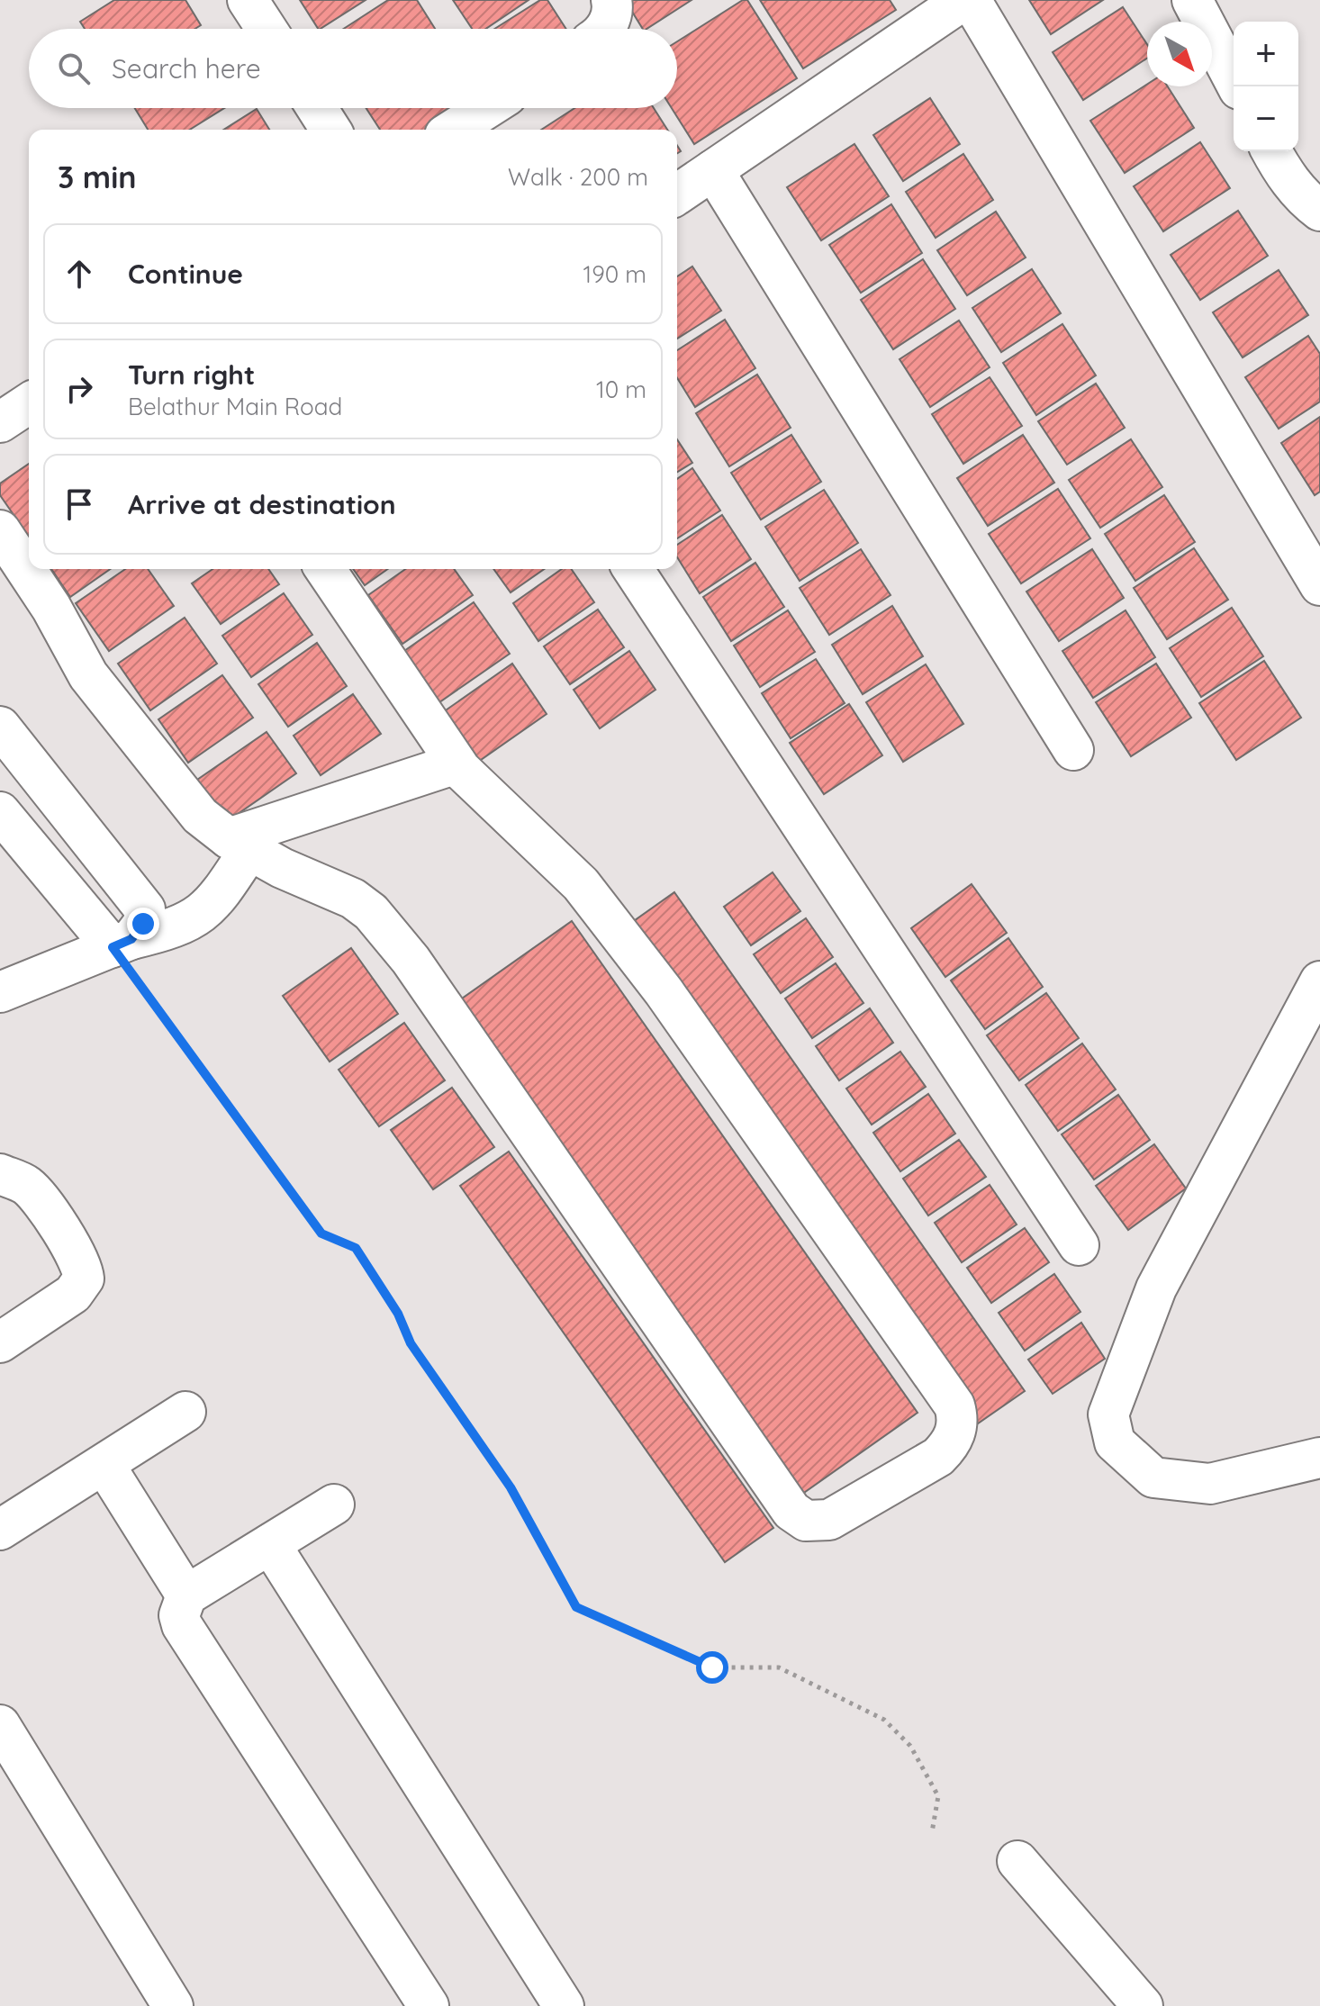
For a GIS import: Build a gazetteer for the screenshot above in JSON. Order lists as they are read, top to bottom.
{
  "north": "bottom right",
  "page": {
    "map_buttons": ["+", "−"],
    "search": "Search here",
    "heading": ["3 min", "Walk · 200 m"],
    "list": [
      ["Continue", "190 m"],
      ["Turn right", "Belathur Main Road", "10 m"],
      "Arrive at destination"
    ]
  }
}
